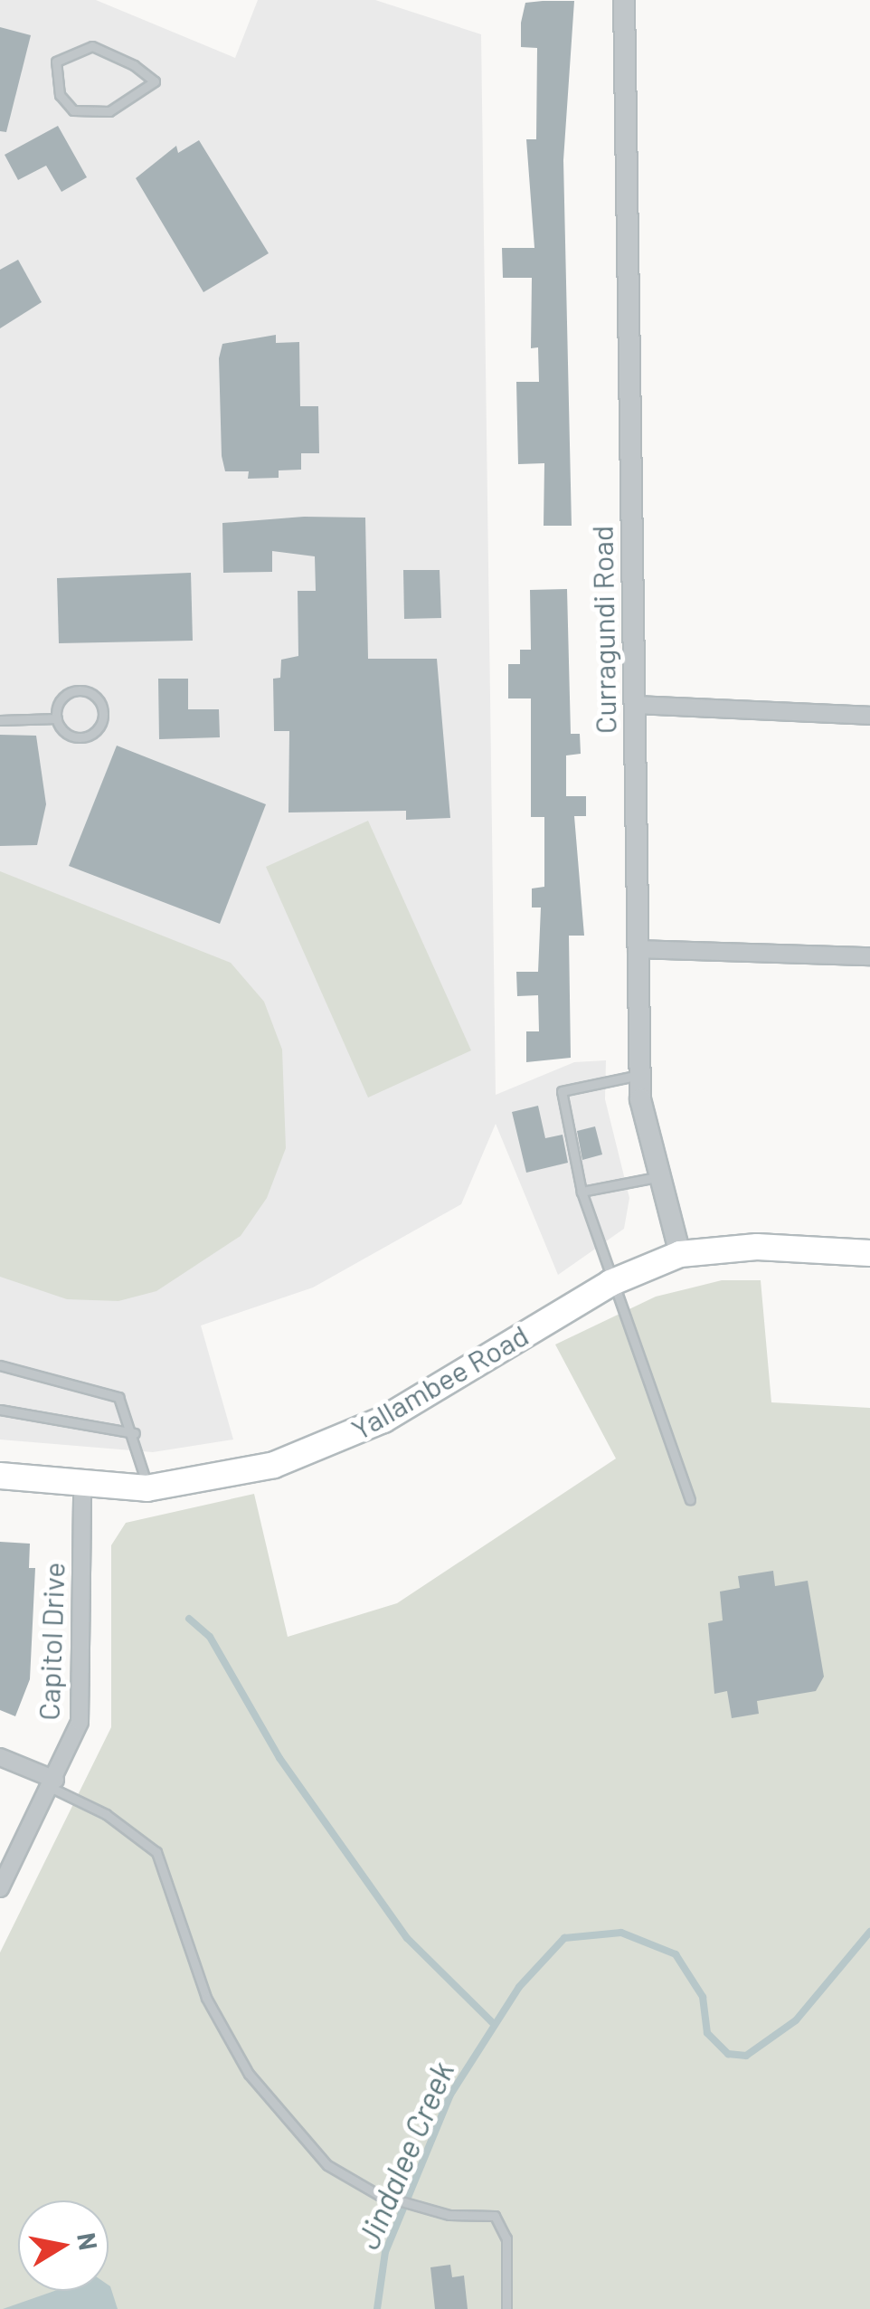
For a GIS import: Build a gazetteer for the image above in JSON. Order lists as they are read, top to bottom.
{
  "streets": {
    "main road": ["Yallambee Road"],
    "street": ["Curragundi Road", "Capitol Drive"]
  },
  "crossings": [
    ["Curragundi Road", "Yallambee Road"],
    ["Yallambee Road", "Capitol Drive"]
  ],
  "water": ["Jindalee Creek"],
  "north": "right"
}
